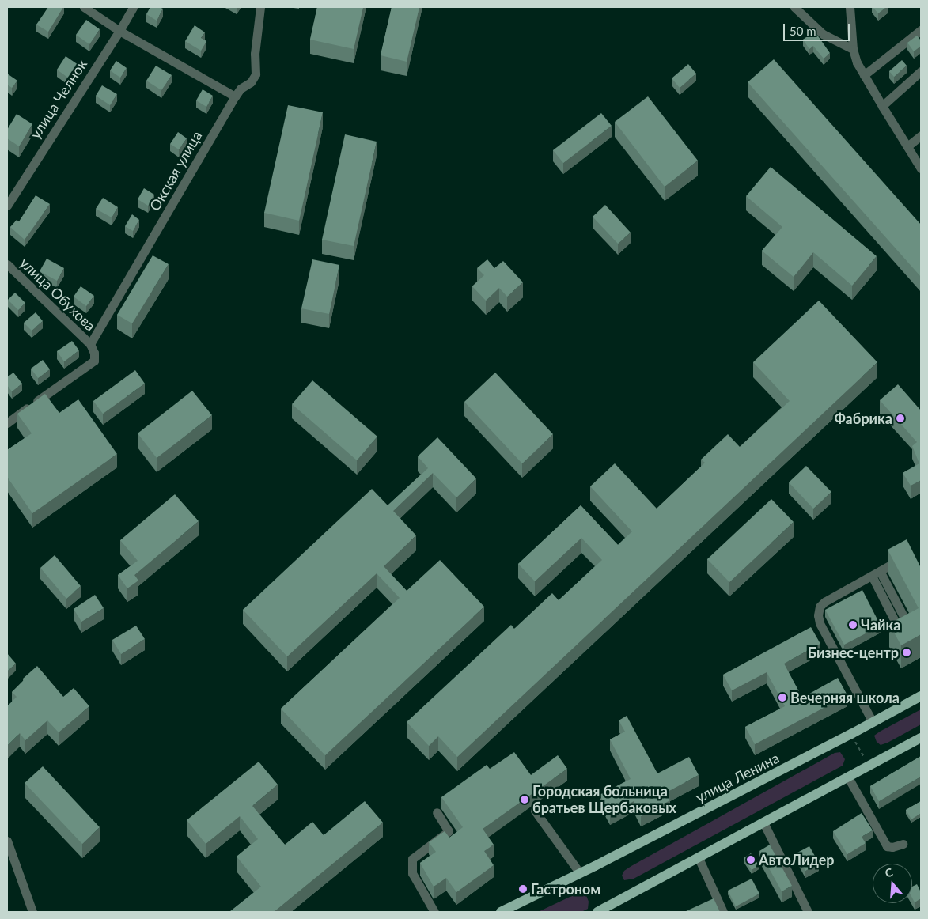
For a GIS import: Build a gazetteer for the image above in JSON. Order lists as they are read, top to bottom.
{
  "streets": {
    "main road": ["улица Ленина"],
    "street": ["улица Челнок", "Окская улица", "улица Обухова"]
  },
  "crossings": [
    ["Окская улица", "улица Обухова"]
  ],
  "places": [
    "Фабрика",
    "Чайка",
    "Бизнес-центр",
    "Вечерняя школа",
    "Городская больница братьев Щербаковых",
    "АвтоЛидер",
    "Гастроном"
  ],
  "scale_bar": "50 m",
  "north": "top"
}
